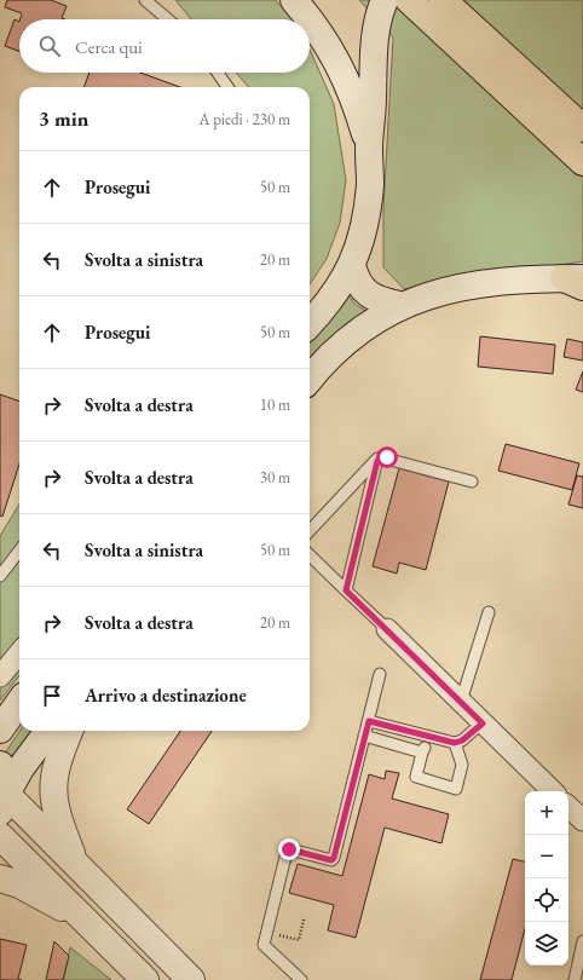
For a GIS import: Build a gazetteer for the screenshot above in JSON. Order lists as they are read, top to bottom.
{
  "page": {
    "search": "Cerca qui",
    "heading": ["3 min", "A piedi · 230 m"],
    "list": [
      ["Prosegui", "50 m"],
      ["Svolta a sinistra", "20 m"],
      ["Prosegui", "50 m"],
      ["Svolta a destra", "10 m"],
      ["Svolta a destra", "30 m"],
      ["Svolta a sinistra", "50 m"],
      ["Svolta a destra", "20 m"],
      "Arrivo a destinazione"
    ],
    "map_buttons": ["+", "−"]
  }
}
